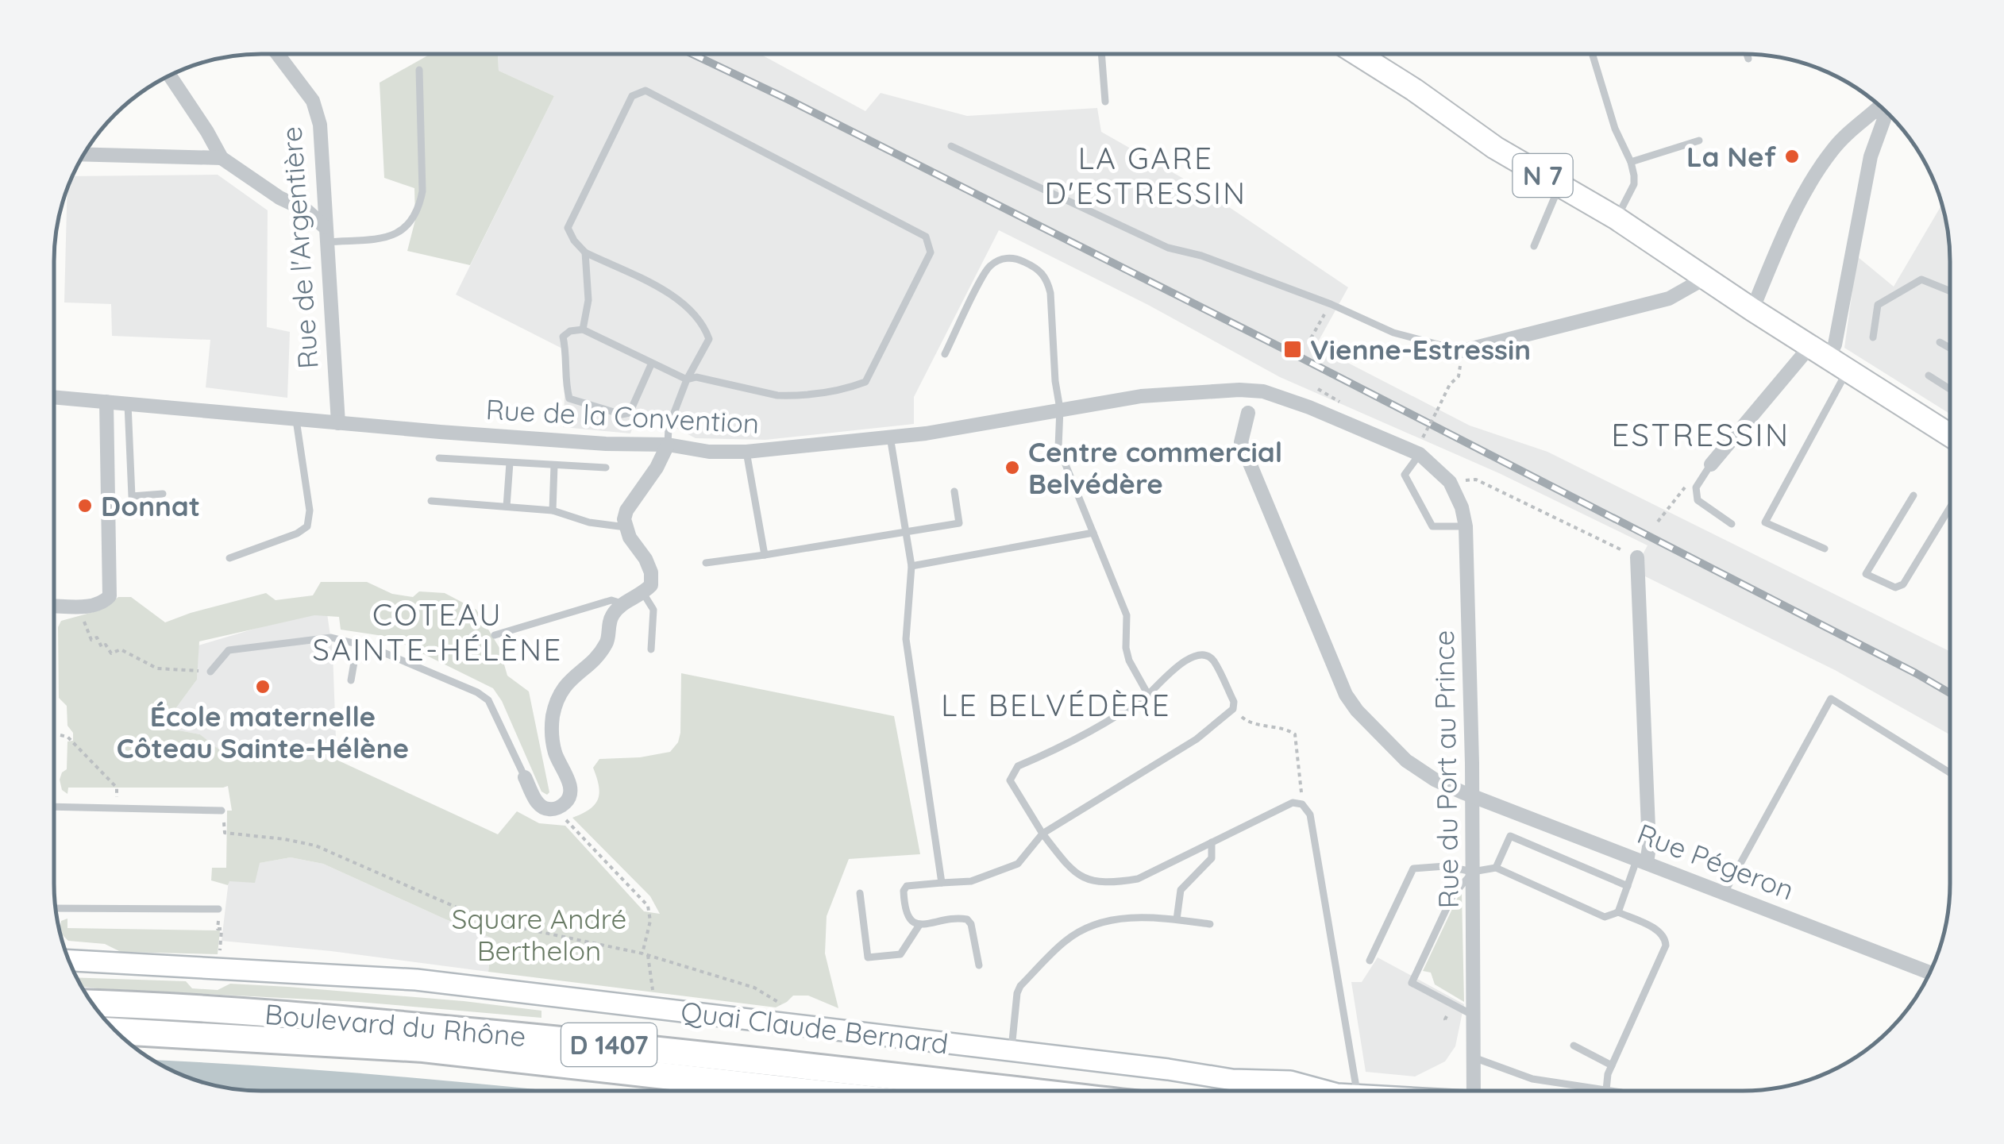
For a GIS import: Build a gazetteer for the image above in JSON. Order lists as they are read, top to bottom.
{
  "streets": {
    "highway": ["Boulevard du Rhône", "D 1407"],
    "main road": ["N 7", "Quai Claude Bernard"],
    "street": [
      "Rue de l'Argentière",
      "Rue de la Convention",
      "Rue du Port au Prince",
      "Rue Pégeron"
    ]
  },
  "crossings": [
    ["Rue de l'Argentière", "Rue de la Convention"],
    ["Rue de la Convention", "Rue du Port au Prince"],
    ["Rue du Port au Prince", "Rue Pégeron"]
  ],
  "districts": [
    "LA GARE D'ESTRESSIN",
    "ESTRESSIN",
    "COTEAU SAINTE-HÉLÈNE",
    "LE BELVÉDÈRE"
  ],
  "parks": ["Square André Berthelon"],
  "places": {
    "other": [
      "La Nef",
      "Centre commercial Belvédère",
      "Donnat",
      "École maternelle Côteau Sainte-Hélène"
    ],
    "transit": ["Vienne-Estressin"]
  }
}
